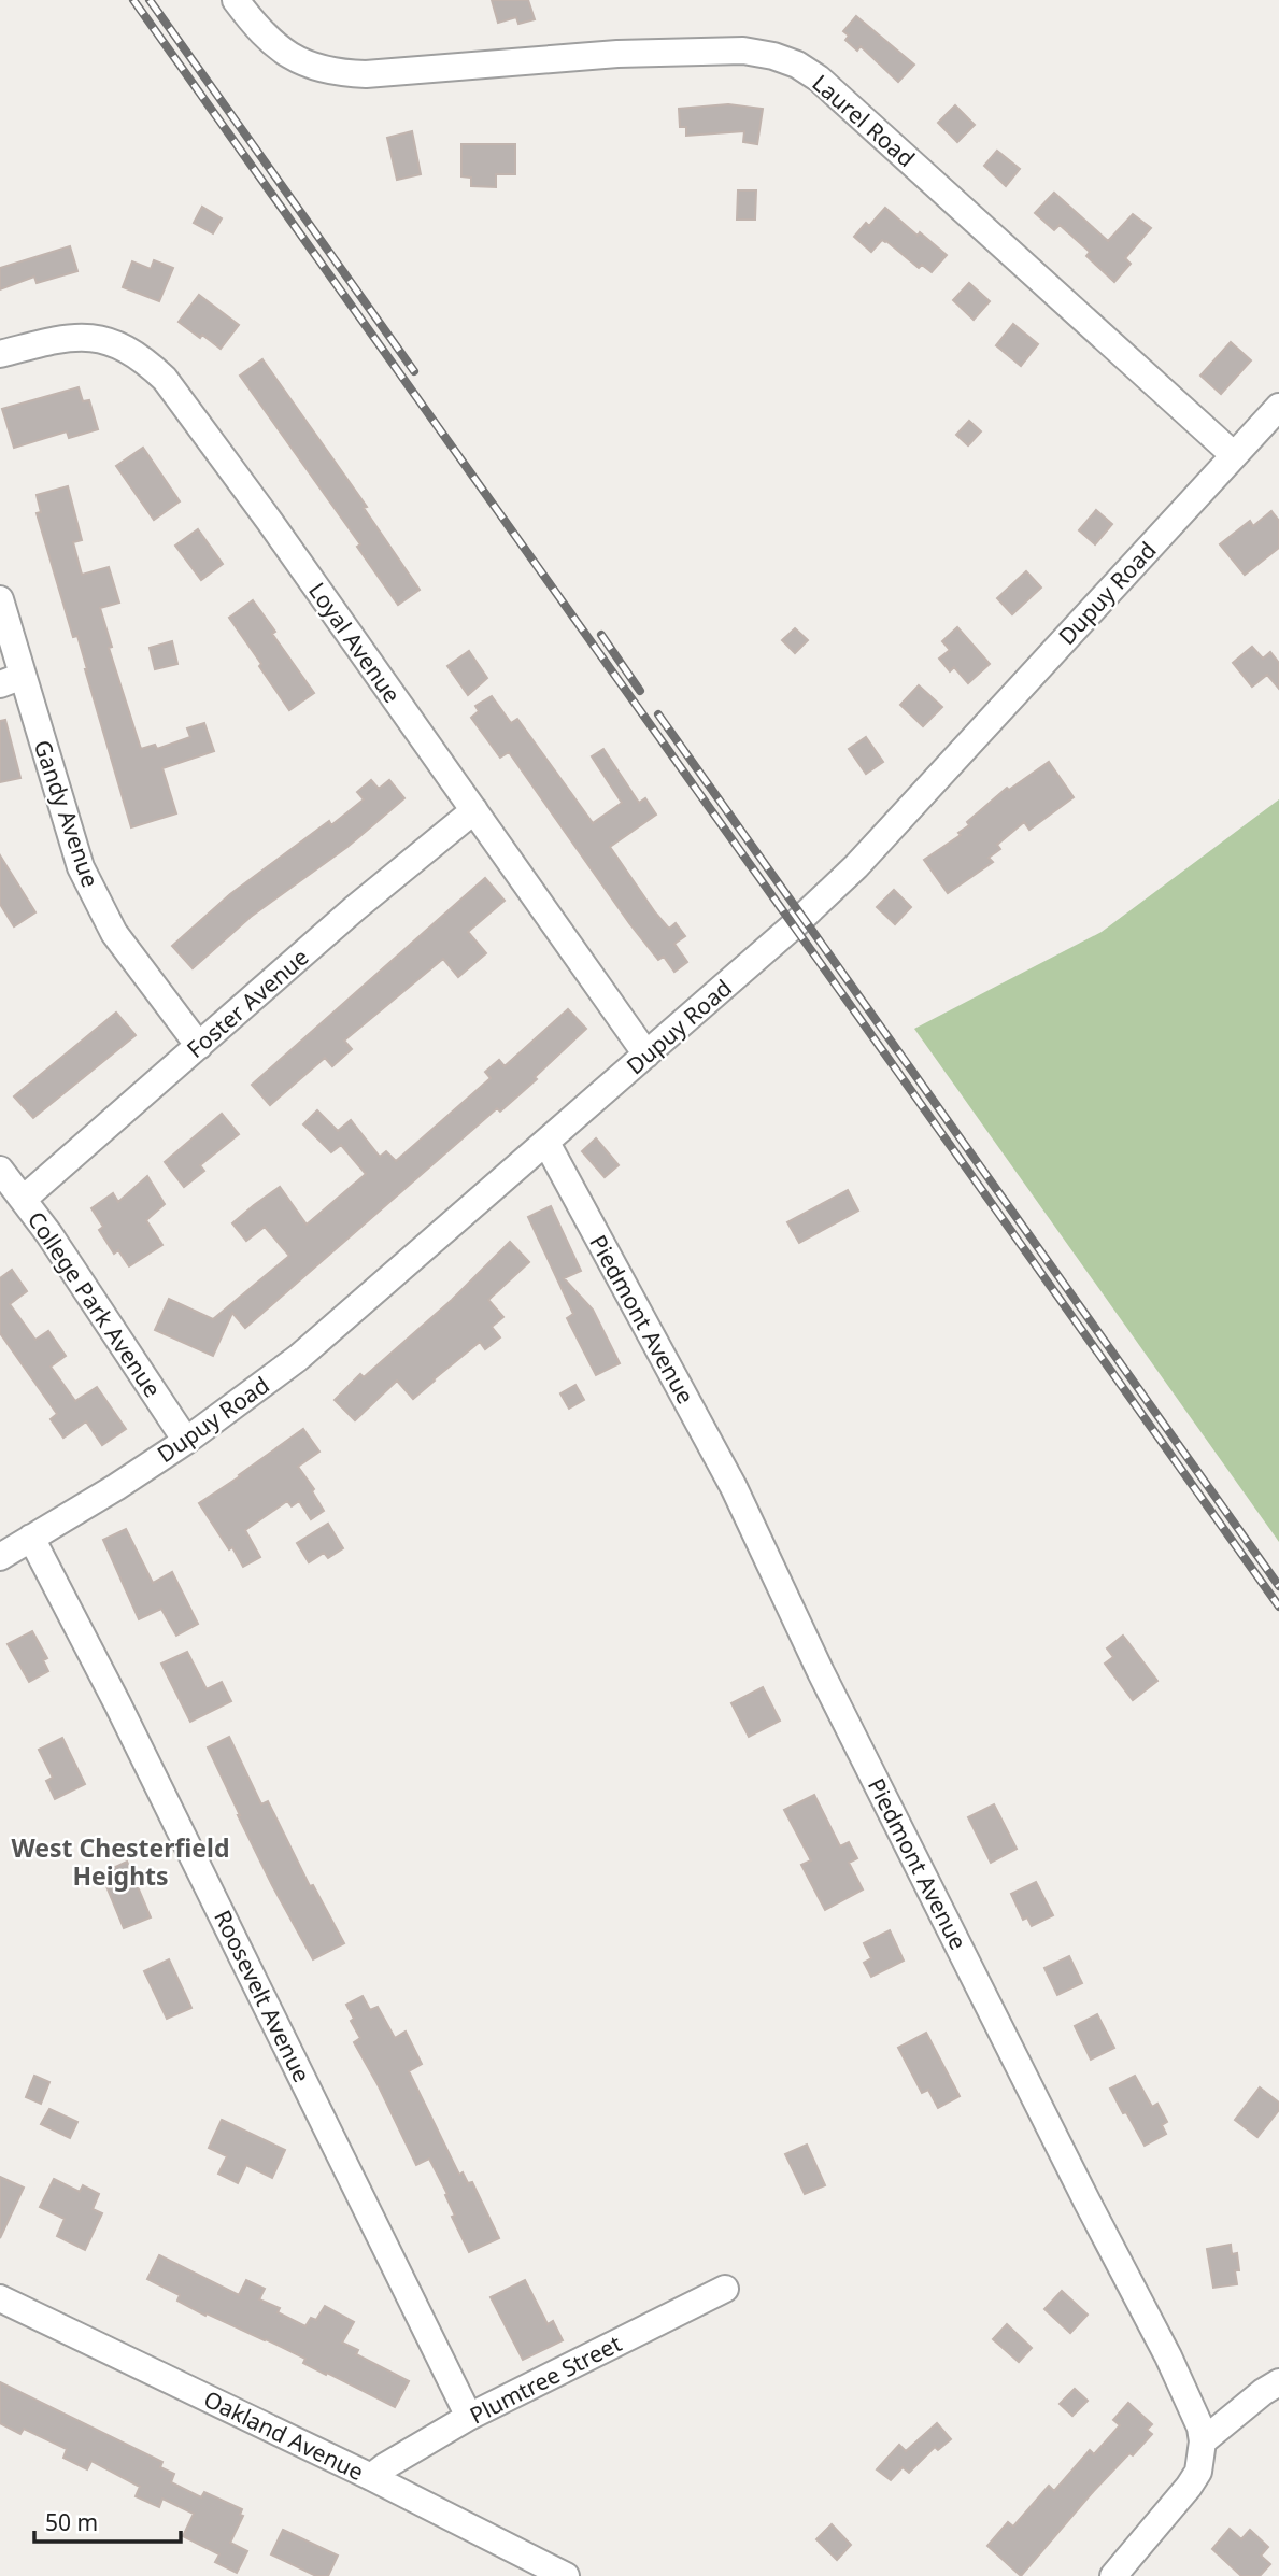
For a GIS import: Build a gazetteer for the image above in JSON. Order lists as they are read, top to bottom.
{
  "streets": {
    "street": [
      "Laurel Road",
      "Dupuy Road",
      "Loyal Avenue",
      "Gandy Avenue",
      "Foster Avenue",
      "College Park Avenue",
      "Piedmont Avenue",
      "Roosevelt Avenue",
      "Plumtree Street",
      "Oakland Avenue"
    ]
  },
  "crossings": [
    ["Laurel Road", "Dupuy Road"],
    ["Dupuy Road", "Loyal Avenue"],
    ["Dupuy Road", "College Park Avenue"],
    ["Dupuy Road", "Piedmont Avenue"],
    ["Dupuy Road", "Roosevelt Avenue"],
    ["Loyal Avenue", "Foster Avenue"],
    ["Gandy Avenue", "Foster Avenue"],
    ["Foster Avenue", "College Park Avenue"],
    ["Roosevelt Avenue", "Plumtree Street"],
    ["Plumtree Street", "Oakland Avenue"]
  ],
  "districts": ["West Chesterfield Heights"],
  "scale_bar": "50 m"
}
